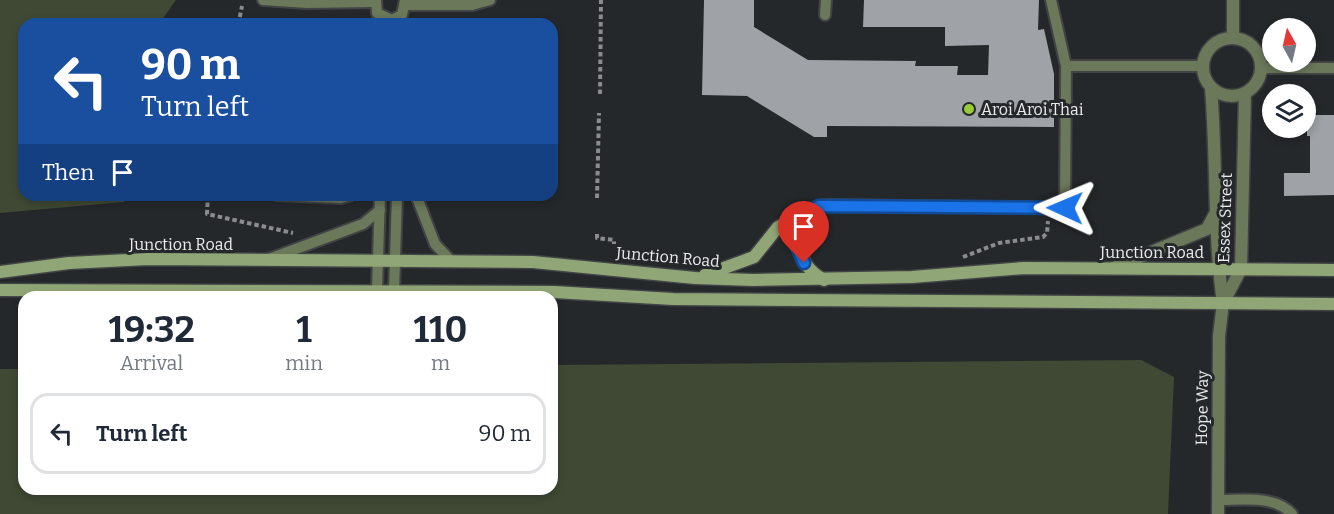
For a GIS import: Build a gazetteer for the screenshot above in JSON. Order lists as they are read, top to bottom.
{
  "streets": {
    "main road": ["Junction Road"],
    "street": ["Essex Street", "Hope Way"]
  },
  "crossings": [
    ["Essex Street", "Junction Road"],
    ["Essex Street", "Hope Way"]
  ],
  "places": ["Aroi Aroi Thai"],
  "north": "top",
  "page": {
    "turn": ["90 m", "Turn left"],
    "then": "Then",
    "eta": [
      "19:32",
      "Arrival",
      "1",
      "min",
      "110",
      "m"
    ],
    "list": [
      {
        "name": "Turn left",
        "value": "90 m"
      }
    ]
  }
}
